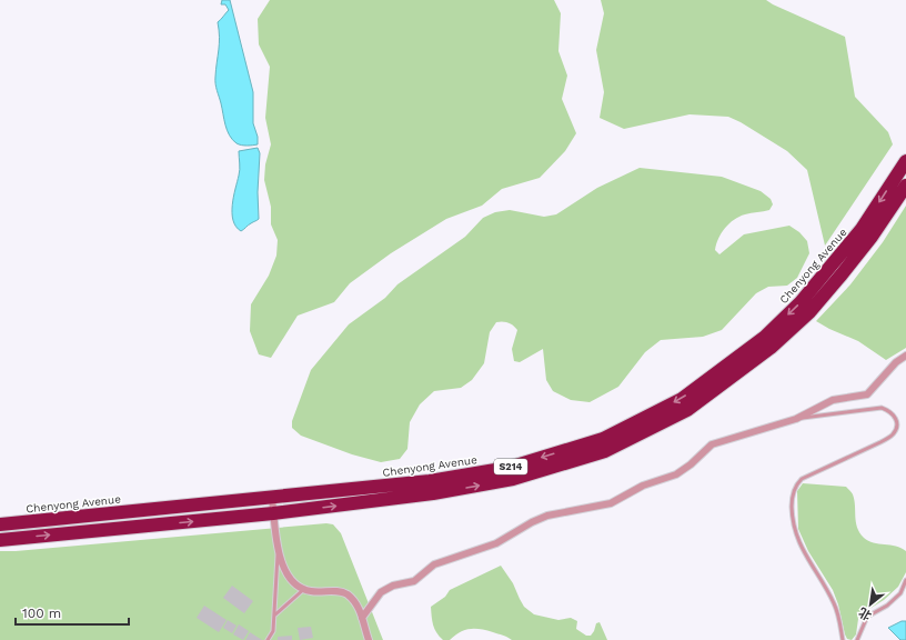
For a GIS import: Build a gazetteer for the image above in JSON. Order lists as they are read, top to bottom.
{
  "streets": {
    "highway": ["Chenyong Avenue", "S214"]
  },
  "scale_bar": "100 m",
  "north": "bottom left"
}
